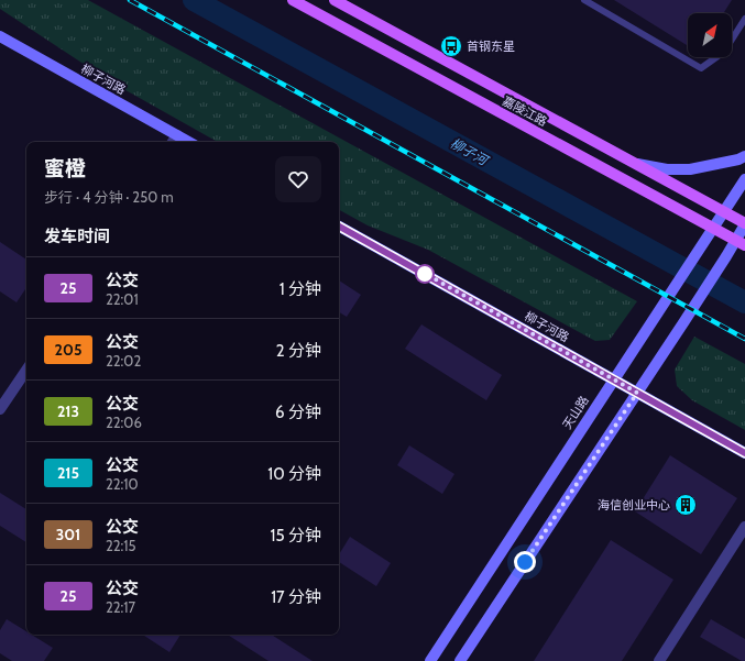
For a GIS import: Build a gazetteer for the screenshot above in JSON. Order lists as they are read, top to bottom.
{
  "streets": {
    "main road": ["嘉陵江路"],
    "street": ["柳子河路", "天山路"]
  },
  "crossings": [
    ["柳子河路", "天山路"],
    ["嘉陵江路", "天山路"]
  ],
  "water": ["柳子河"],
  "places": {
    "bus stop": ["首钢东星"],
    "building": ["海信创业中心"]
  },
  "lines": ["bus line 25"],
  "north": "top right",
  "page": {
    "heading": [
      ["蜜橙", "步行 · 4 分钟 · 250 m"],
      "发车时间"
    ],
    "list": [
      {
        "mark": "25",
        "name": "公交",
        "note": "22:01",
        "value": "1 分钟"
      },
      {
        "mark": "205",
        "name": "公交",
        "note": "22:02",
        "value": "2 分钟"
      },
      {
        "mark": "213",
        "name": "公交",
        "note": "22:06",
        "value": "6 分钟"
      },
      {
        "mark": "215",
        "name": "公交",
        "note": "22:10",
        "value": "10 分钟"
      },
      {
        "mark": "301",
        "name": "公交",
        "note": "22:15",
        "value": "15 分钟"
      },
      {
        "mark": "25",
        "name": "公交",
        "note": "22:17",
        "value": "17 分钟"
      }
    ]
  }
}
